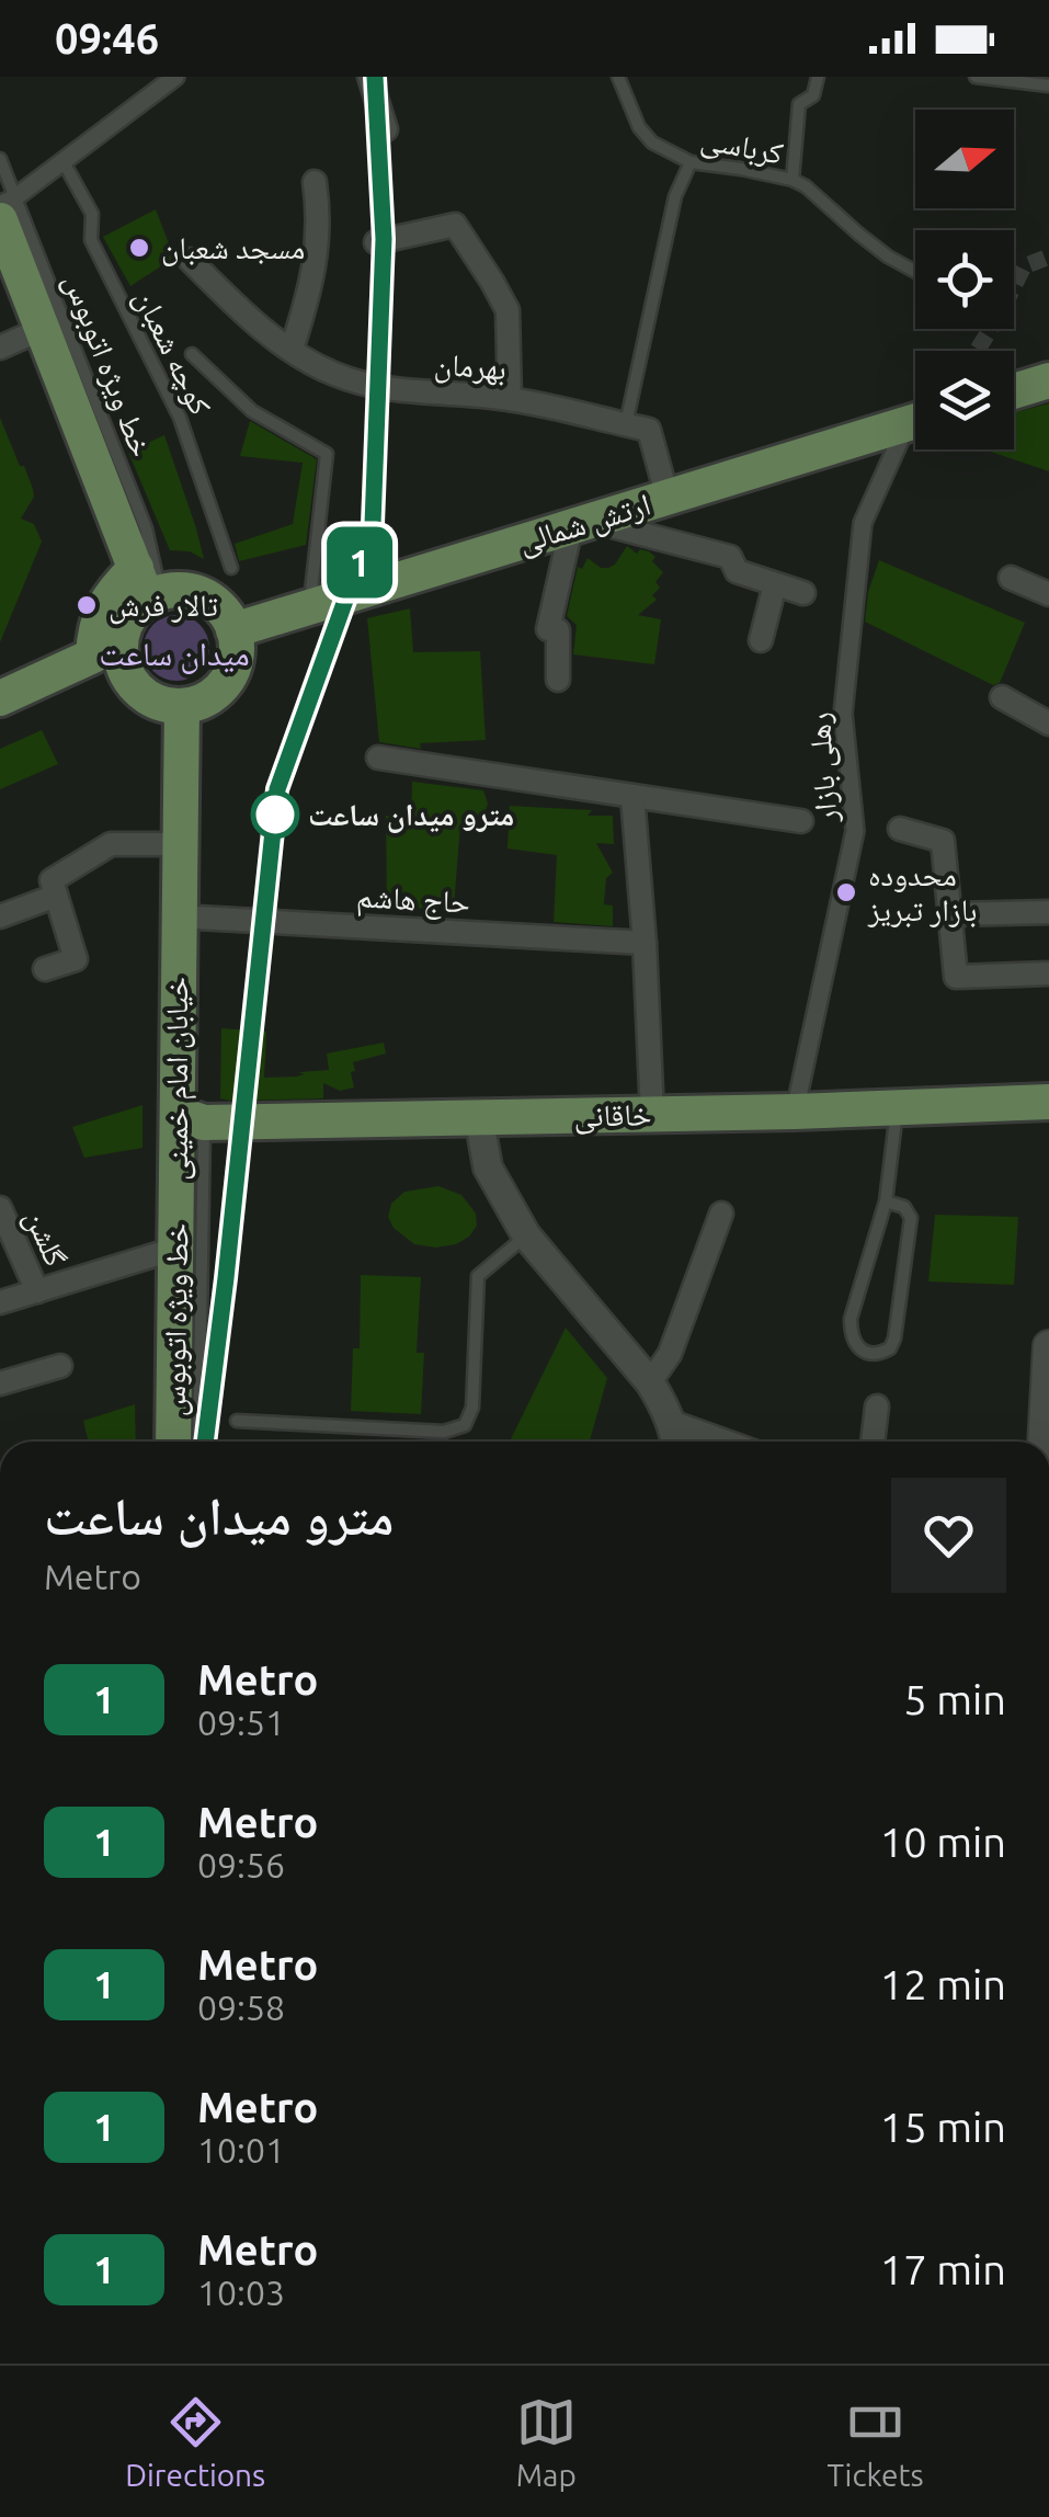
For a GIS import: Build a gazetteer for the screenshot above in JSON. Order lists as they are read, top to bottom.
{
  "streets": {
    "main road": ["ارتش شمالی", "خیابان امام خمینی", "خاقانی"],
    "street": [
      "بهرمان",
      "رهلی بازار",
      "حاج هاشم",
      "گلشن"
    ],
    "lane": ["کرباسی", "کوچه شعبان", "خط ویژه اتوبوس"]
  },
  "crossings": [
    ["خط ویژه اتوبوس", "ارتش شمالی"],
    ["خط ویژه اتوبوس", "خیابان امام خمینی"],
    ["خط ویژه اتوبوس", "خاقانی"],
    ["ارتش شمالی", "خیابان امام خمینی"],
    ["رهلی بازار", "خاقانی"],
    ["حاج هاشم", "خیابان امام خمینی"],
    ["خیابان امام خمینی", "خاقانی"]
  ],
  "districts": ["میدان ساعت"],
  "places": [
    "مسجد شعبان",
    "تالار فرش",
    "مترو میدان ساعت",
    "محدوده بازار تبریز"
  ],
  "lines": ["metro line 1"],
  "north": "right",
  "page": {
    "status": "09:46",
    "on_map": "1",
    "heading": ["مترو میدان ساعت", "Metro"],
    "list": [
      {
        "mark": "1",
        "name": "Metro",
        "note": "09:51",
        "value": "5 min"
      },
      {
        "mark": "1",
        "name": "Metro",
        "note": "09:56",
        "value": "10 min"
      },
      {
        "mark": "1",
        "name": "Metro",
        "note": "09:58",
        "value": "12 min"
      },
      {
        "mark": "1",
        "name": "Metro",
        "note": "10:01",
        "value": "15 min"
      },
      {
        "mark": "1",
        "name": "Metro",
        "note": "10:03",
        "value": "17 min"
      }
    ],
    "tabs": ["Directions", "Map", "Tickets"]
  }
}
